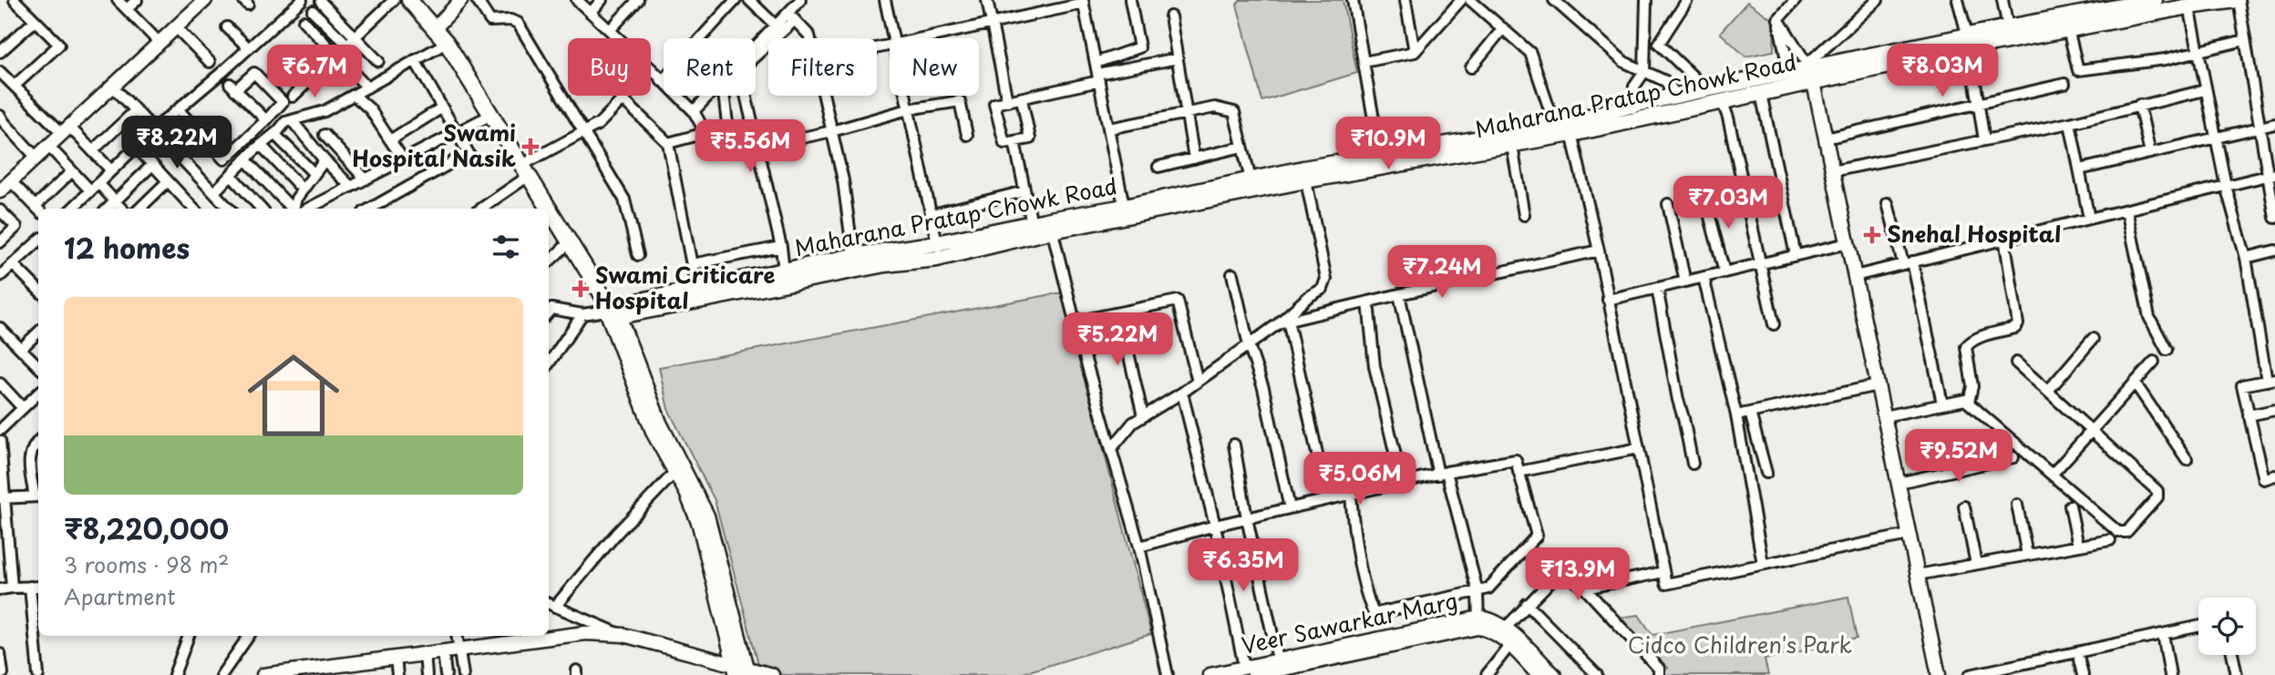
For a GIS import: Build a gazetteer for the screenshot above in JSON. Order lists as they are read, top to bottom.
{
  "streets": {
    "main road": ["Maharana Pratap Chowk Road"],
    "street": ["Veer Sawarkar Marg"]
  },
  "parks": ["Cidco Children's Park"],
  "places": {
    "health": ["Swami Hospital Nasik", "Snehal Hospital", "Swami Criticare Hospital"]
  },
  "page": {
    "chip": [
      "Buy",
      "Rent",
      "Filters",
      "New"
    ],
    "price": [
      "₹8.03M",
      "₹6.7M",
      "₹8.22M",
      "₹10.9M",
      "₹5.56M",
      "₹7.03M",
      "₹7.24M",
      "₹5.22M",
      "₹9.52M",
      "₹5.06M",
      "₹6.35M",
      "₹13.9M"
    ],
    "heading": "12 homes",
    "list": [
      {
        "name": "₹8,220,000",
        "note": "3 rooms · 98 m² · Apartment"
      }
    ]
  }
}
